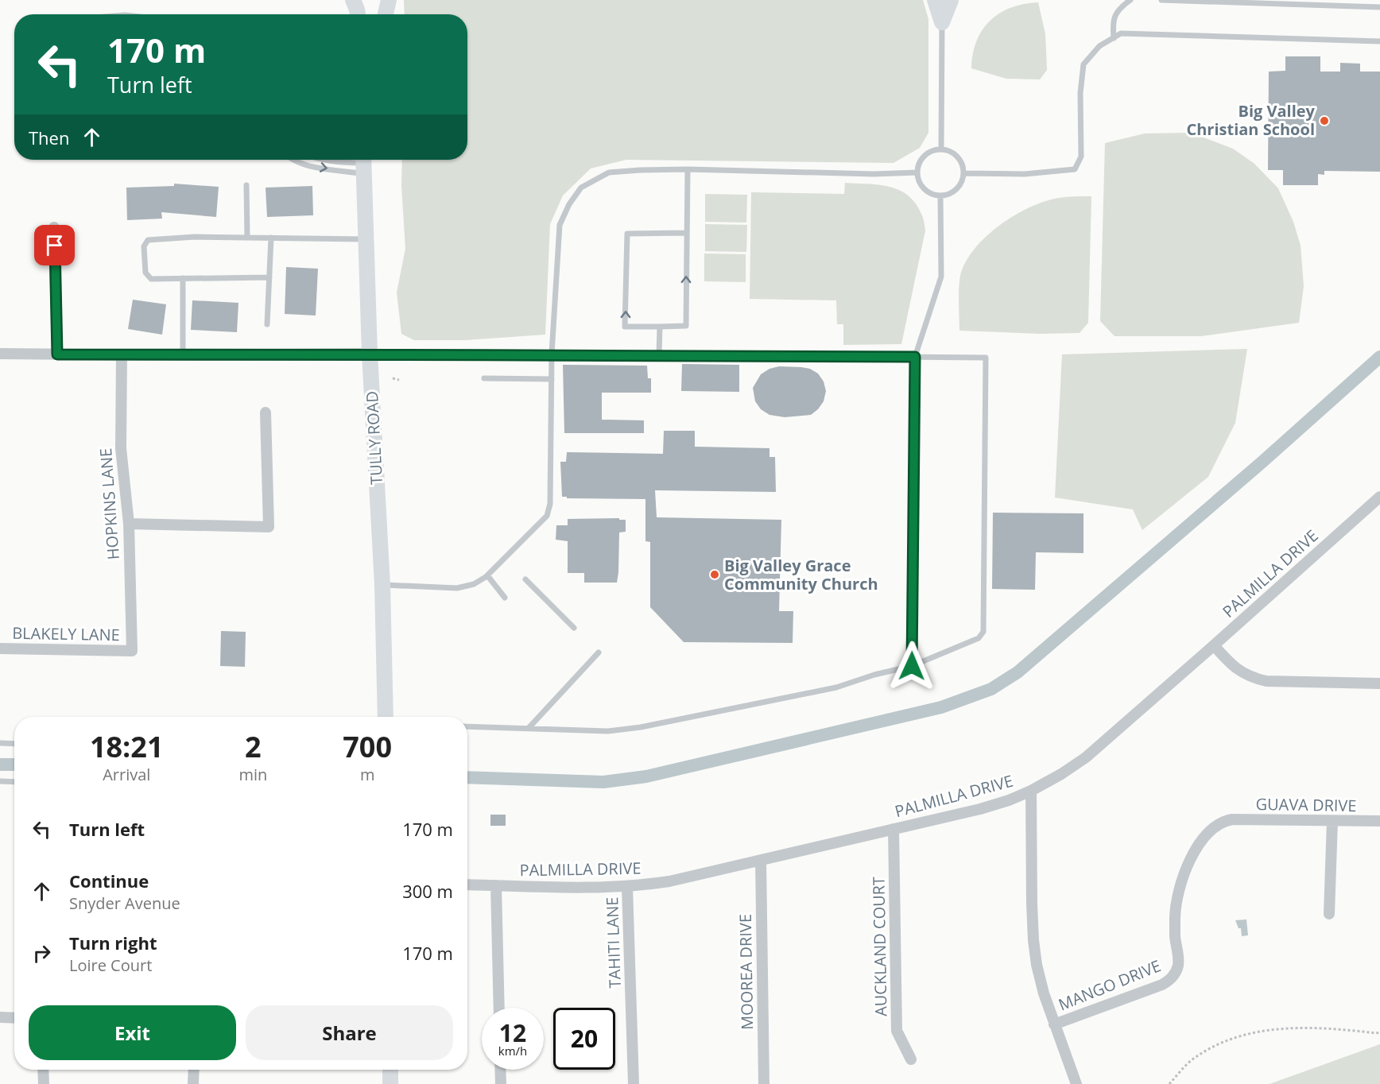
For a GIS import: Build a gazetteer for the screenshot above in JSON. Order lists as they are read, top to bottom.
{
  "streets": {
    "main road": ["TULLY ROAD"],
    "street": [
      "HOPKINS LANE",
      "PALMILLA DRIVE",
      "BLAKELY LANE",
      "GUAVA DRIVE",
      "TAHITI LANE",
      "AUCKLAND COURT",
      "MOOREA DRIVE",
      "MANGO DRIVE"
    ]
  },
  "crossings": [
    ["HOPKINS LANE", "BLAKELY LANE"],
    ["PALMILLA DRIVE", "TAHITI LANE"],
    ["PALMILLA DRIVE", "AUCKLAND COURT"],
    ["PALMILLA DRIVE", "MOOREA DRIVE"],
    ["GUAVA DRIVE", "MANGO DRIVE"]
  ],
  "places": ["Big Valley Christian School", "Big Valley Grace Community Church"],
  "page": {
    "turn": ["170 m", "Turn left"],
    "then": "Then",
    "eta": [
      "18:21",
      "Arrival",
      "2",
      "min",
      "700",
      "m"
    ],
    "list": [
      {
        "name": "Turn left",
        "value": "170 m"
      },
      {
        "name": "Continue",
        "note": "Snyder Avenue",
        "value": "300 m"
      },
      {
        "name": "Turn right",
        "note": "Loire Court",
        "value": "170 m"
      }
    ],
    "buttons": ["Exit", "Share"],
    "speed": "12 km/h",
    "limit": "20"
  }
}
